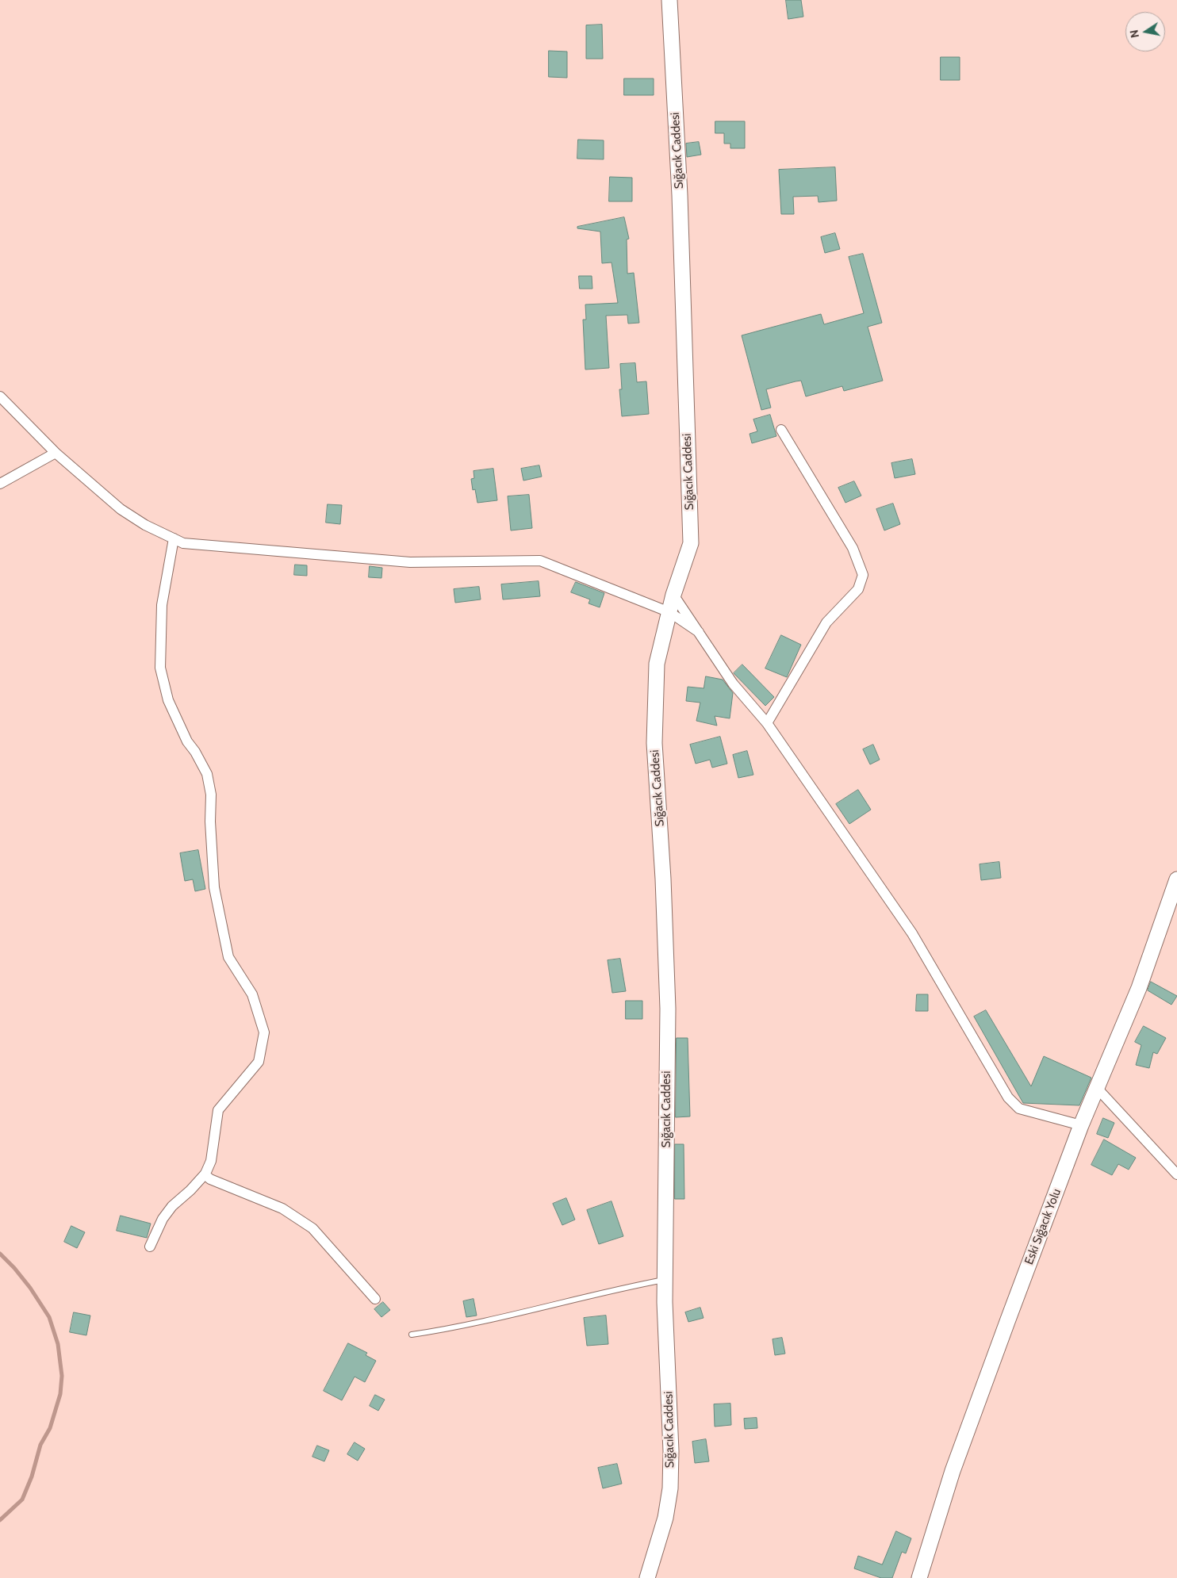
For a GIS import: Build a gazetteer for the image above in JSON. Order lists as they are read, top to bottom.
{
  "streets": {
    "street": ["Sığacık Caddesi", "Eski Sığacık Yolu"]
  },
  "north": "left"
}
